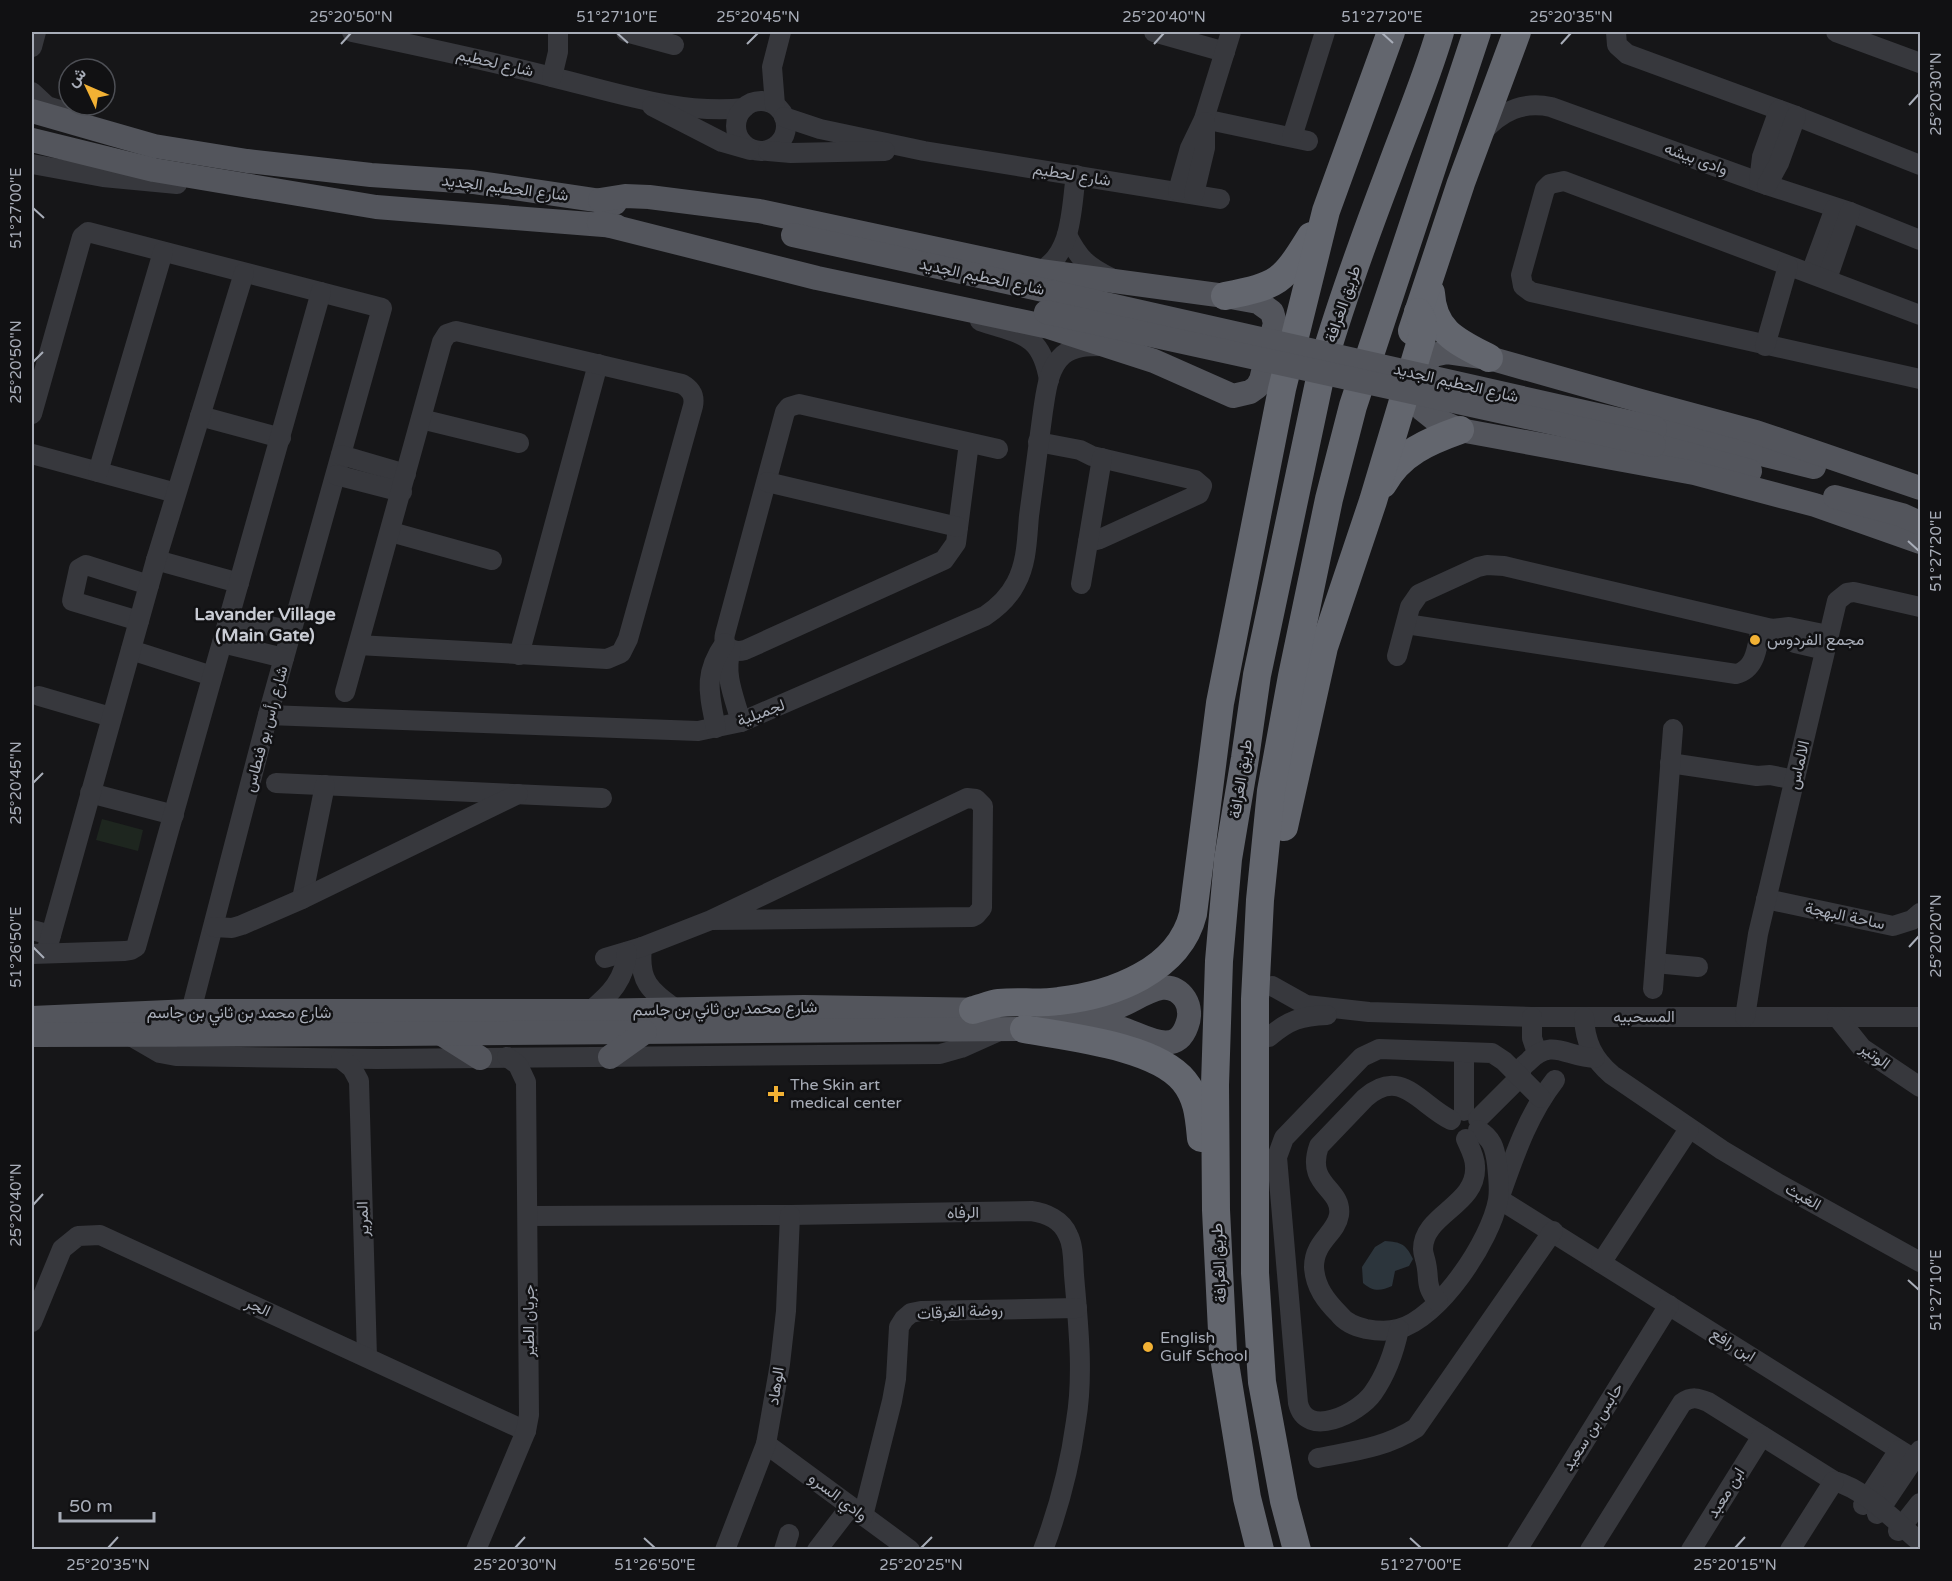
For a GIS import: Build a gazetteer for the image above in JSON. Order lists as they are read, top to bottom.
{
  "streets": {
    "highway": ["طريق الغرافة"],
    "main road": ["شارع الحطيم الجديد", "شارع محمد بن ثاني بن جاسم"],
    "street": [
      "شارع لحطيم",
      "وادى بيشه",
      "لجميلية",
      "شارع رأس بو فنطاس",
      "الالماس",
      "ساحة البهجة",
      "المسحبيه",
      "الوتير",
      "الغيث",
      "الرفاه",
      "المرير",
      "الجر",
      "روضة الغرقات",
      "جريان الطير",
      "ابن رافع",
      "الوهاد",
      "حابس بن سعيد",
      "ابن معبد",
      "وادي السرو"
    ]
  },
  "crossings": [
    ["لجميلية", "شارع رأس بو فنطاس"],
    ["شارع رأس بو فنطاس", "شارع محمد بن ثاني بن جاسم"],
    ["الالماس", "ساحة البهجة"],
    ["الالماس", "المسحبيه"],
    ["المسحبيه", "الوتير"],
    ["المسحبيه", "الغيث"],
    ["الرفاه", "روضة الغرقات"],
    ["الرفاه", "جريان الطير"],
    ["الرفاه", "الوهاد"],
    ["المرير", "الجر"],
    ["الجر", "جريان الطير"],
    ["روضة الغرقات", "وادي السرو"],
    ["ابن رافع", "حابس بن سعيد"],
    ["الوهاد", "وادي السرو"]
  ],
  "districts": ["Lavander Village (Main Gate)"],
  "places": {
    "other": ["مجمع الفردوس", "English Gulf School"],
    "health": ["The Skin art medical center"]
  },
  "scale_bar": "50 m",
  "north": "top left",
  "coordinates": [
    "25°20'50\"N",
    "51°27'10\"E",
    "25°20'45\"N",
    "25°20'40\"N",
    "51°27'20\"E",
    "25°20'35\"N",
    "25°20'30\"N",
    "51°27'00\"E",
    "25°20'20\"N",
    "51°26'50\"E",
    "25°20'25\"N",
    "25°20'15\"N"
  ]
}
